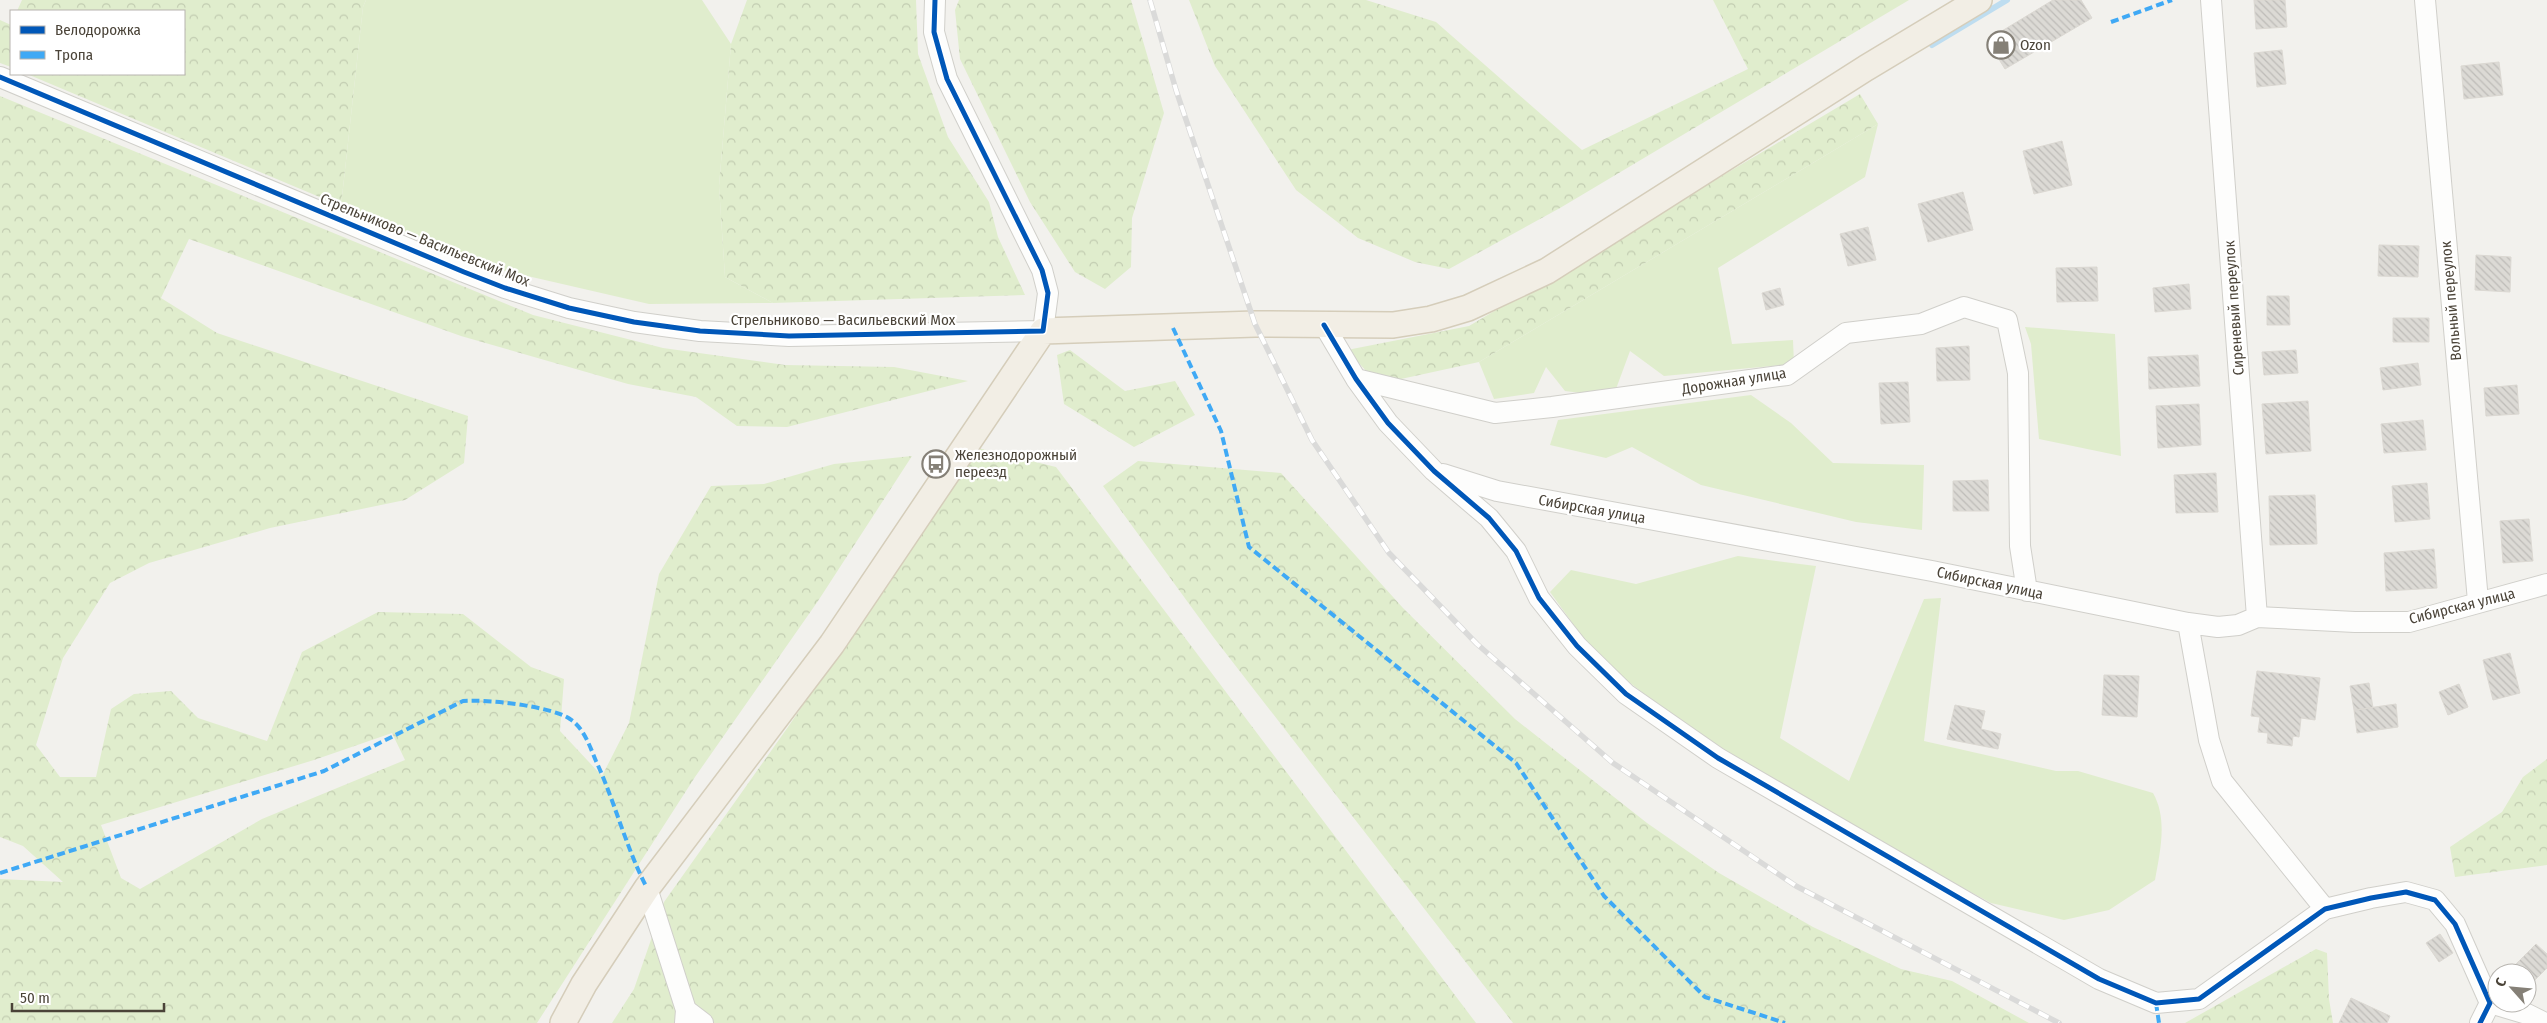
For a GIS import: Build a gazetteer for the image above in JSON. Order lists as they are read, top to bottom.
{
  "streets": {
    "street": [
      "Стрельниково — Васильевский Мох",
      "Вольный переулок",
      "Сиреневый переулок",
      "Дорожная улица",
      "Сибирская улица"
    ]
  },
  "crossings": [
    ["Вольный переулок", "Сибирская улица"],
    ["Сиреневый переулок", "Сибирская улица"],
    ["Дорожная улица", "Сибирская улица"]
  ],
  "places": {
    "shop": ["Ozon"],
    "bus stop": ["Железнодорожный переезд"]
  },
  "legend": ["Велодорожка", "Тропа"],
  "scale_bar": "50 m",
  "north": "top left"
}
